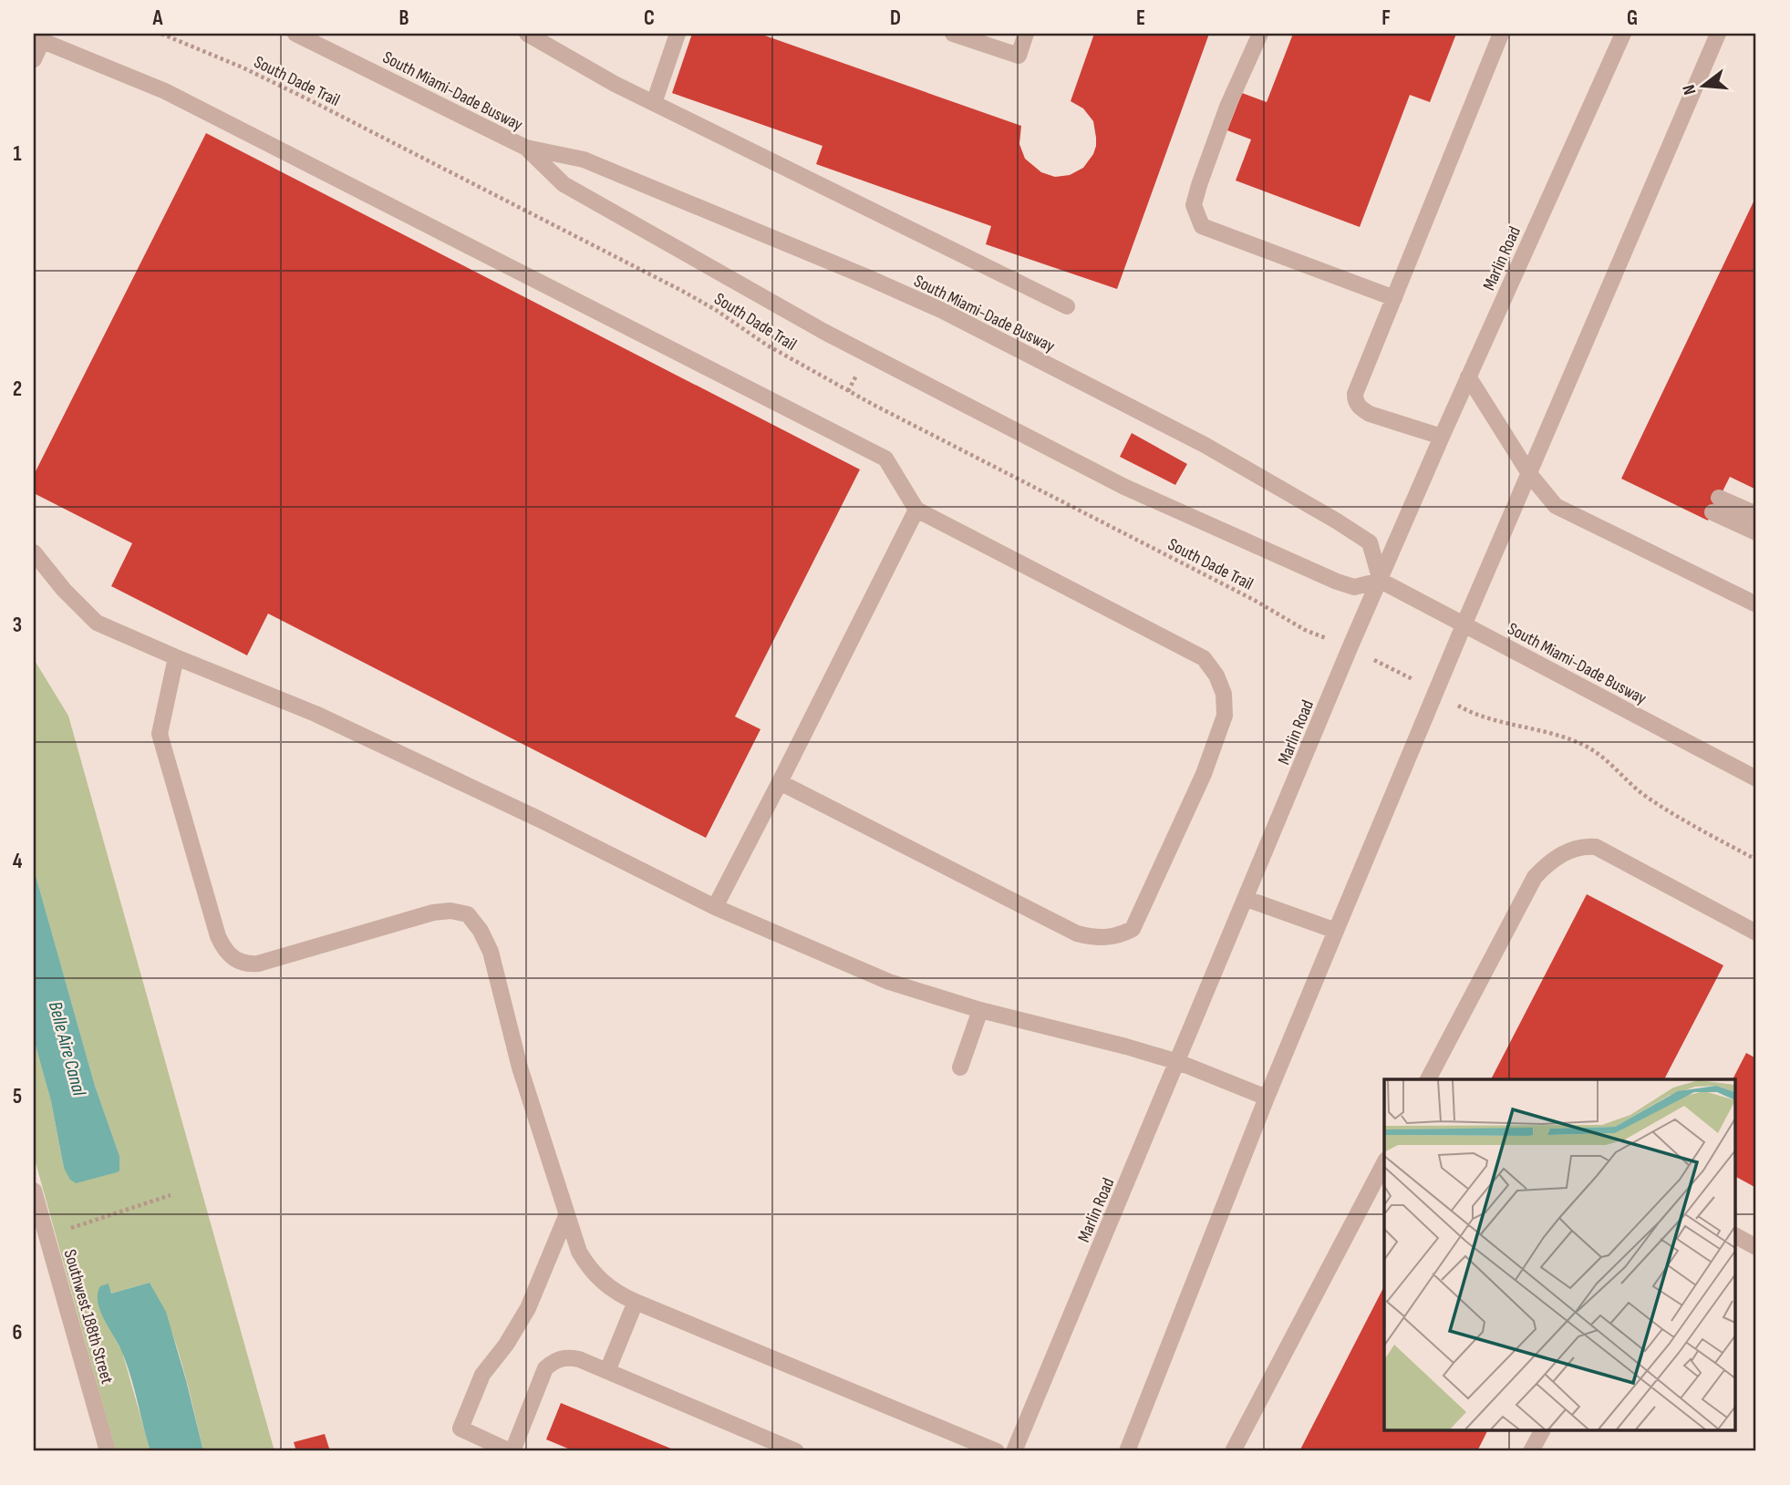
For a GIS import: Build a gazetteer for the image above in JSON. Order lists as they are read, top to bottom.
{
  "streets": {
    "street": ["South Miami-Dade Busway", "Marlin Road", "Southwest 188th Street"],
    "path": ["South Dade Trail"]
  },
  "crossings": [
    ["South Miami-Dade Busway", "Marlin Road"]
  ],
  "water": ["Belle Aire Canal"],
  "north": "left",
  "grid": {
    "columns": [
      "A",
      "B",
      "C",
      "D",
      "E",
      "F",
      "G"
    ],
    "rows": [
      "1",
      "2",
      "3",
      "4",
      "5",
      "6"
    ]
  }
}
